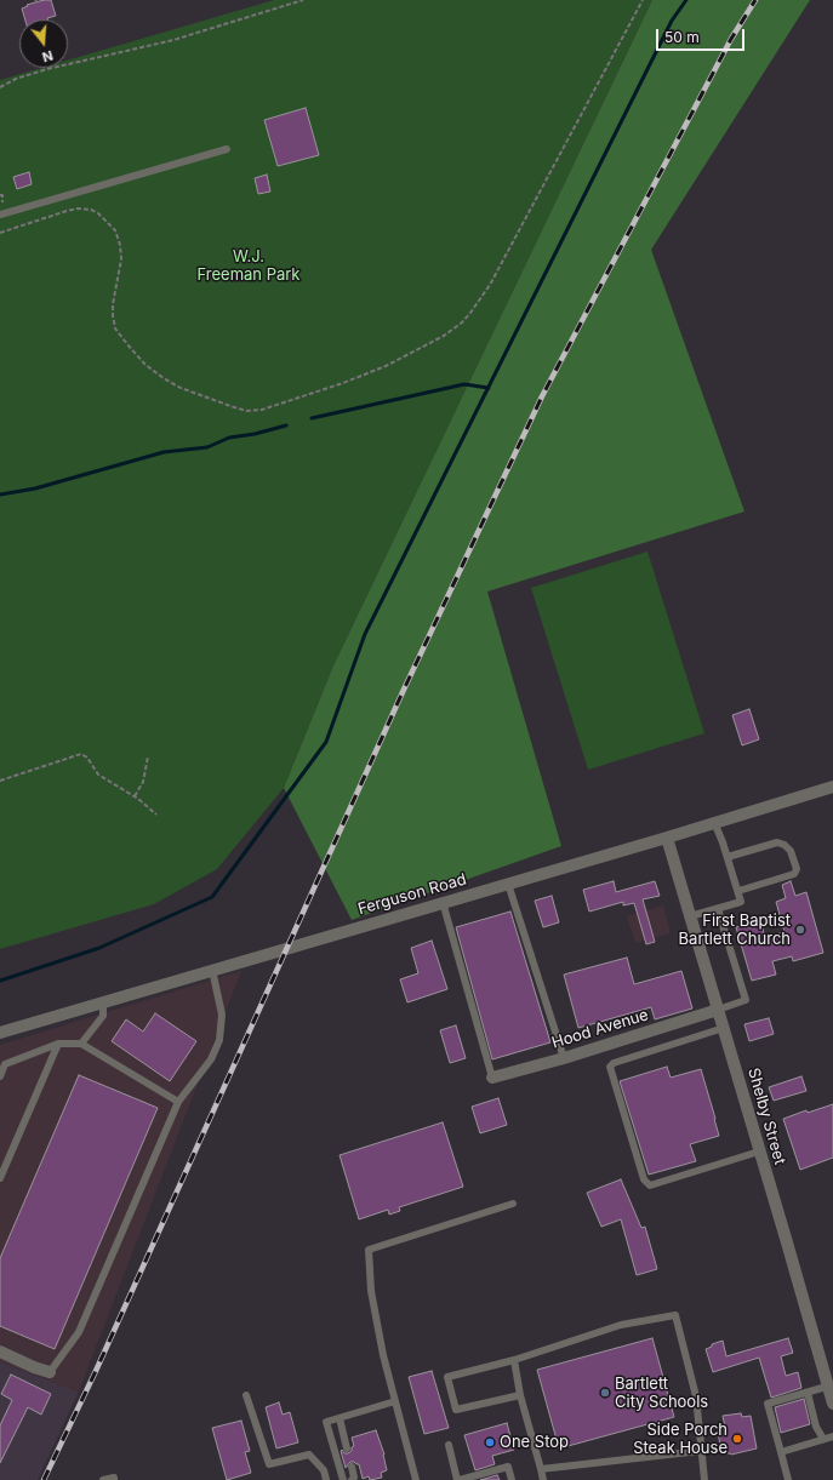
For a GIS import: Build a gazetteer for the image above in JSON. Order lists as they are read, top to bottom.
{
  "streets": {
    "street": ["Ferguson Road", "Hood Avenue", "Shelby Street"]
  },
  "crossings": [
    ["Ferguson Road", "Shelby Street"],
    ["Hood Avenue", "Shelby Street"]
  ],
  "parks": ["W.J. Freeman Park"],
  "places": [
    "First Baptist Bartlett Church",
    "Bartlett City Schools",
    "Side Porch Steak House",
    "One Stop"
  ],
  "scale_bar": "50 m",
  "north": "bottom"
}
